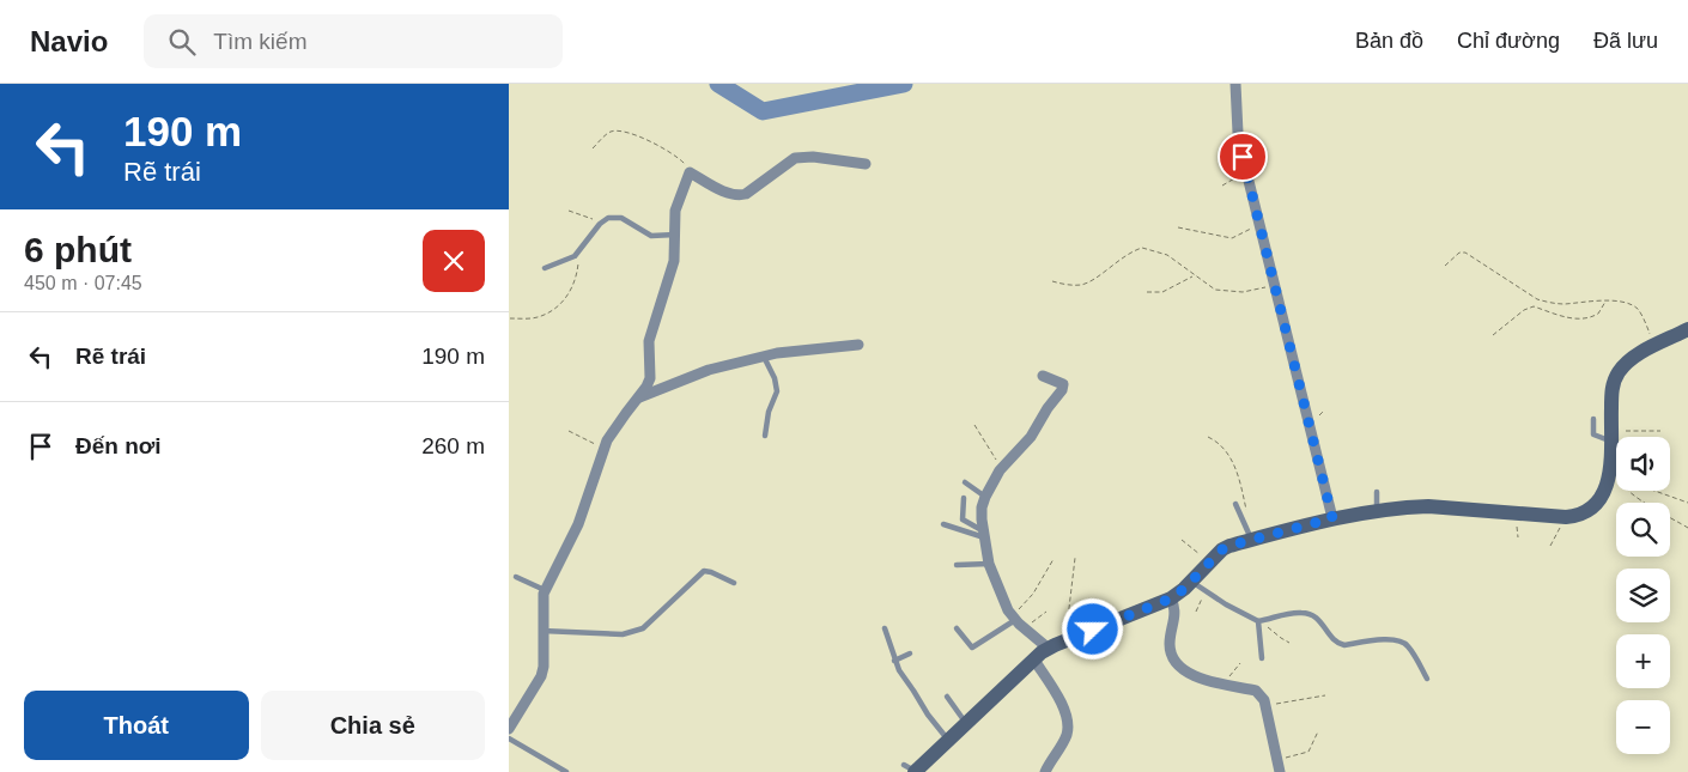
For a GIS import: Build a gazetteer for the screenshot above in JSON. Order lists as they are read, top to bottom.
{
  "page": {
    "header": "Navio",
    "search": "Tìm kiếm",
    "nav": ["Bản đồ", "Chỉ đường", "Đã lưu"],
    "turn": ["190 m", "Rẽ trái"],
    "heading": ["6 phút", "450 m · 07:45"],
    "list": [
      {
        "name": "Rẽ trái",
        "value": "190 m"
      },
      {
        "name": "Đến nơi",
        "value": "260 m"
      }
    ],
    "map_buttons": ["+", "−"],
    "buttons": ["Thoát", "Chia sẻ"]
  }
}
